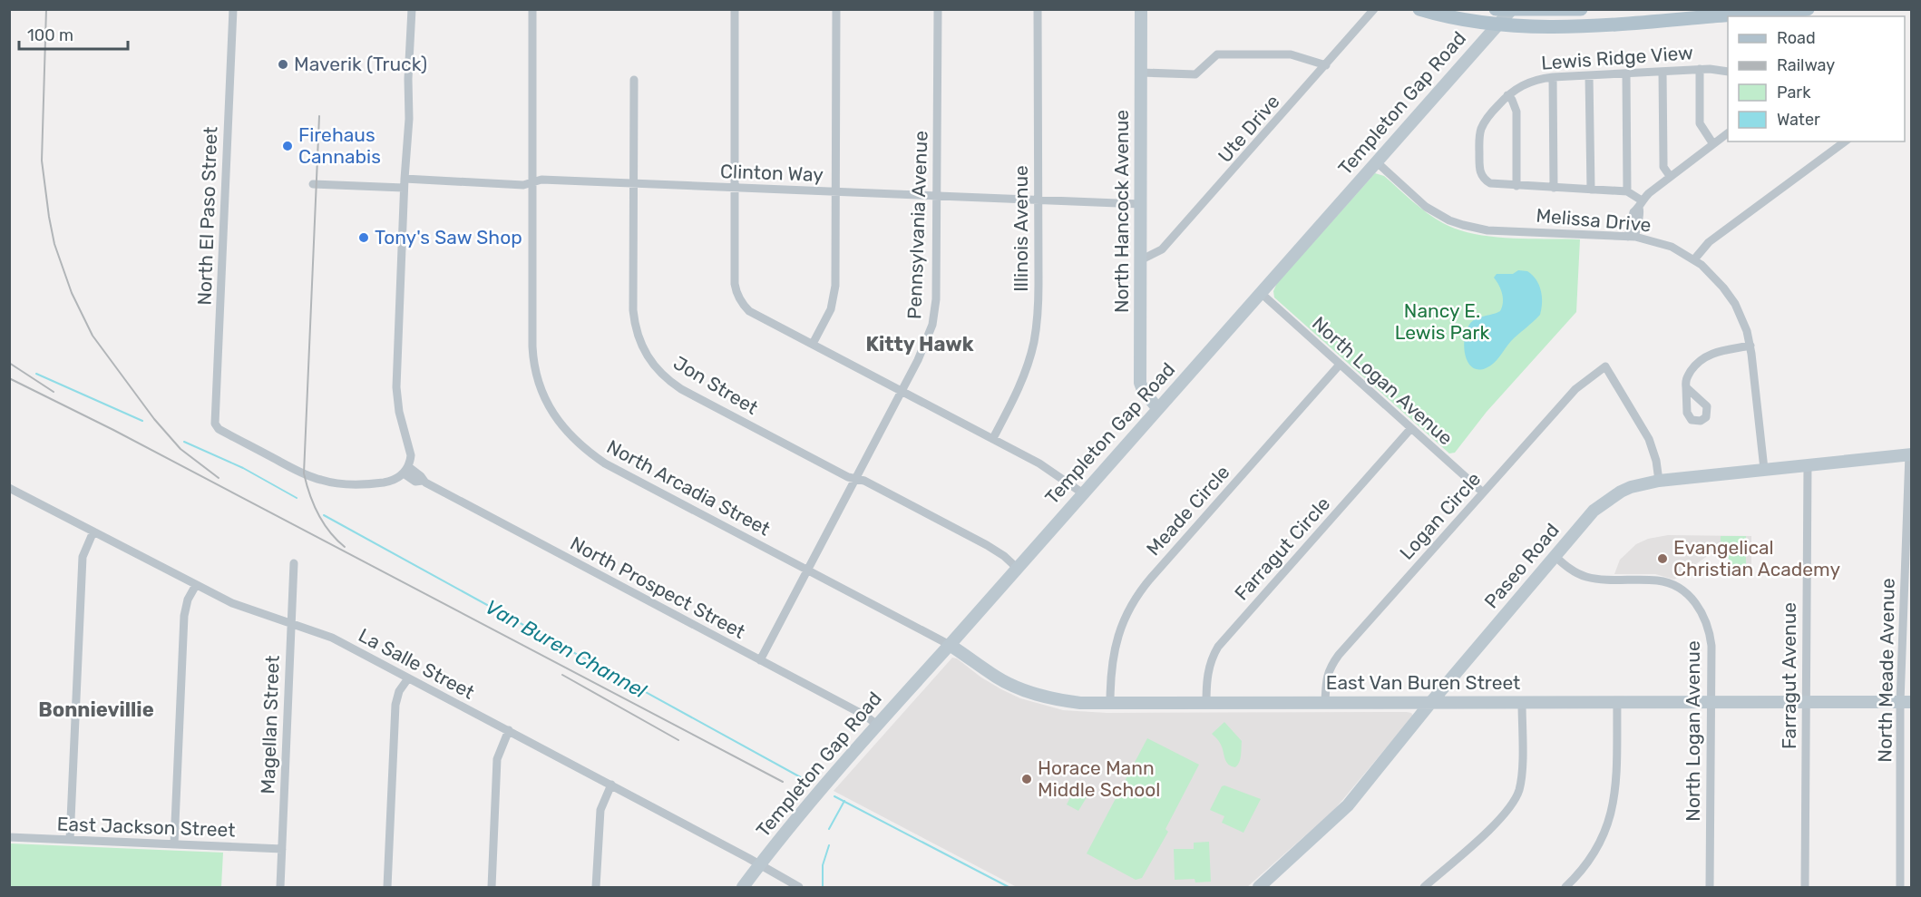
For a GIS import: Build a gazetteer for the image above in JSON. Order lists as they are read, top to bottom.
{
  "streets": {
    "street": [
      "Lewis Ridge View",
      "Templeton Gap Road",
      "Ute Drive",
      "Clinton Way",
      "North Hancock Avenue",
      "North El Paso Street",
      "Melissa Drive",
      "Pennsylvania Avenue",
      "Illinois Avenue",
      "North Logan Avenue",
      "Jon Street",
      "North Arcadia Street",
      "Meade Circle",
      "Logan Circle",
      "Farragut Circle",
      "Paseo Road",
      "North Prospect Street",
      "La Salle Street",
      "North Meade Avenue",
      "Farragut Avenue",
      "East Van Buren Street",
      "Magellan Street",
      "East Jackson Street"
    ]
  },
  "crossings": [
    ["Templeton Gap Road", "North Hancock Avenue"],
    ["Templeton Gap Road", "Melissa Drive"],
    ["Templeton Gap Road", "North Logan Avenue"],
    ["Templeton Gap Road", "Jon Street"],
    ["Templeton Gap Road", "North Arcadia Street"],
    ["Templeton Gap Road", "North Prospect Street"],
    ["Templeton Gap Road", "La Salle Street"],
    ["Templeton Gap Road", "East Van Buren Street"],
    ["Ute Drive", "North Hancock Avenue"],
    ["Clinton Way", "North Hancock Avenue"],
    ["Clinton Way", "Pennsylvania Avenue"],
    ["Clinton Way", "Illinois Avenue"],
    ["Clinton Way", "Jon Street"],
    ["Clinton Way", "North Arcadia Street"],
    ["North El Paso Street", "North Prospect Street"],
    ["Melissa Drive", "Paseo Road"],
    ["Pennsylvania Avenue", "Jon Street"],
    ["Pennsylvania Avenue", "North Arcadia Street"],
    ["Pennsylvania Avenue", "North Prospect Street"],
    ["North Logan Avenue", "Meade Circle"],
    ["North Logan Avenue", "Logan Circle"],
    ["North Logan Avenue", "Farragut Circle"],
    ["North Logan Avenue", "Paseo Road"],
    ["North Logan Avenue", "East Van Buren Street"],
    ["North Arcadia Street", "East Van Buren Street"],
    ["Meade Circle", "East Van Buren Street"],
    ["Logan Circle", "Paseo Road"],
    ["Logan Circle", "East Van Buren Street"],
    ["Farragut Circle", "East Van Buren Street"],
    ["Paseo Road", "North Meade Avenue"],
    ["Paseo Road", "Farragut Avenue"],
    ["Paseo Road", "East Van Buren Street"],
    ["La Salle Street", "Magellan Street"],
    ["North Meade Avenue", "East Van Buren Street"],
    ["Farragut Avenue", "East Van Buren Street"],
    ["Magellan Street", "East Jackson Street"]
  ],
  "districts": ["Kitty Hawk", "Bonnievillie"],
  "water": ["Van Buren Channel"],
  "parks": ["Nancy E. Lewis Park"],
  "places": [
    "Maverik (Truck)",
    "Firehaus Cannabis",
    "Tony's Saw Shop",
    "Evangelical Christian Academy",
    "Horace Mann Middle School"
  ],
  "legend": [
    "Road",
    "Railway",
    "Park",
    "Water"
  ],
  "scale_bar": "100 m"
}
